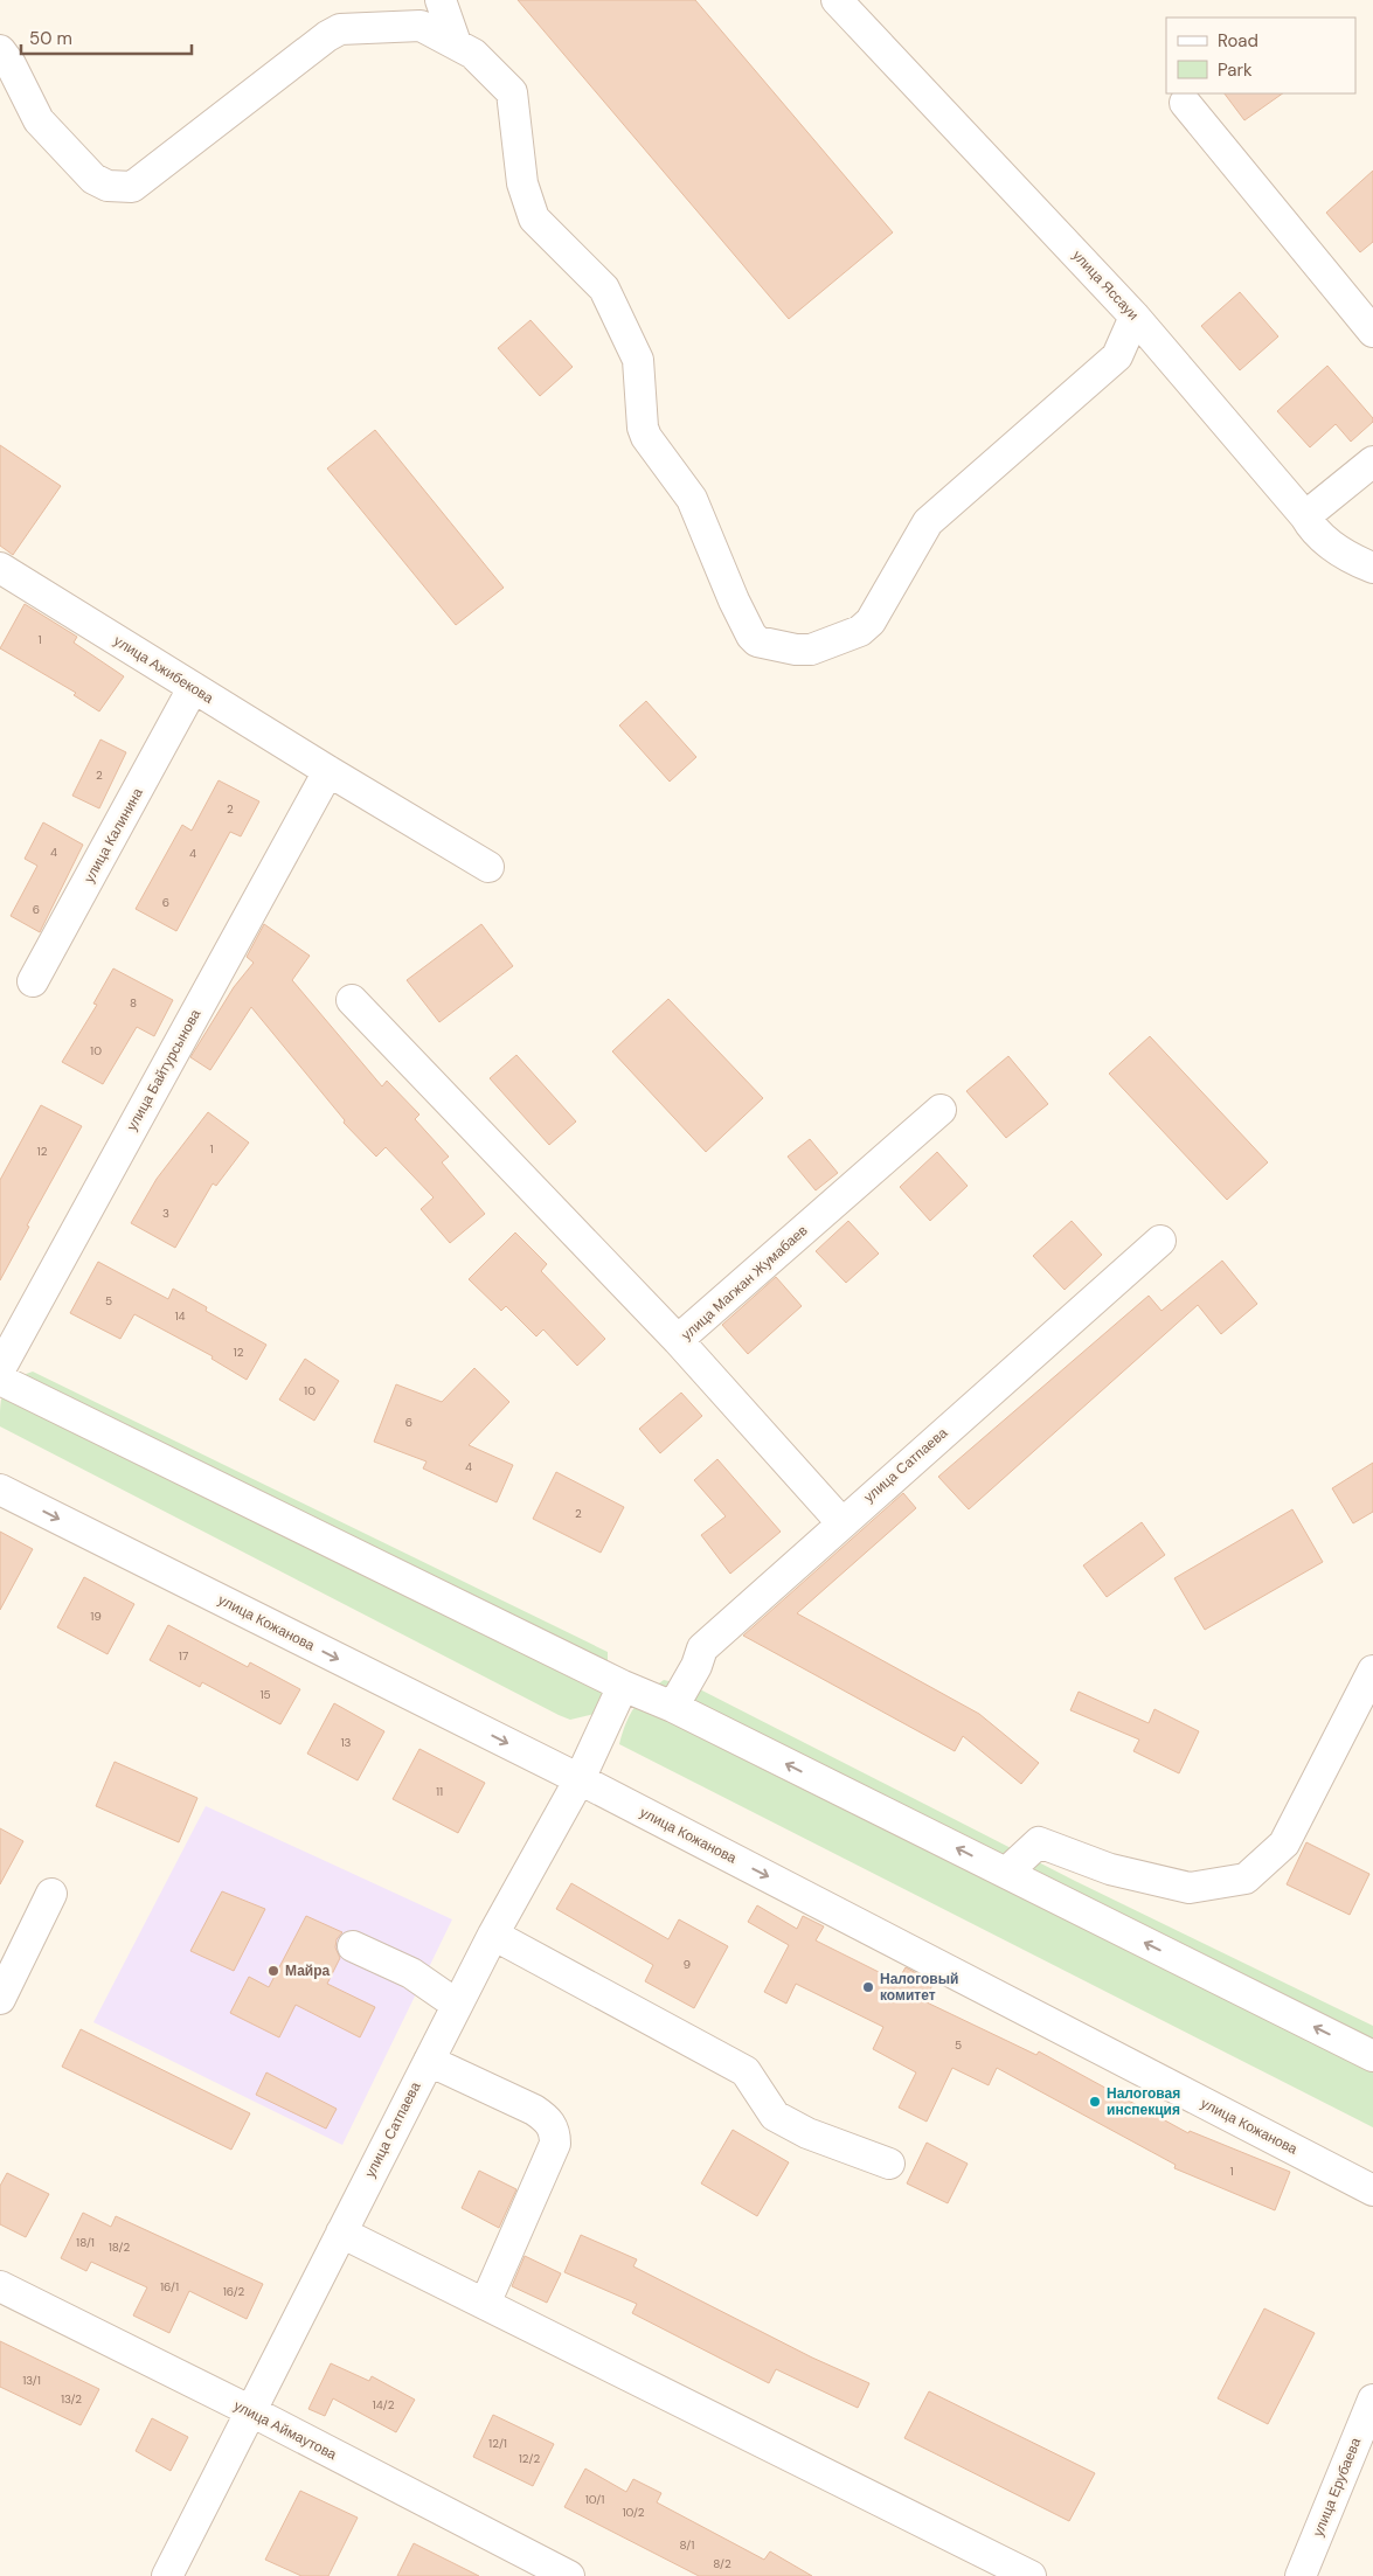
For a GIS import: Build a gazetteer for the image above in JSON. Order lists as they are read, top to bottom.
{
  "streets": {
    "street": [
      "улица Яссауи",
      "улица Ажибекова",
      "улица Калинина",
      "улица Байтурсынова",
      "улица Магжан Жумабаев",
      "улица Сатпаева",
      "улица Кожанова",
      "улица Аймаутова",
      "улица Ерубаева"
    ]
  },
  "crossings": [
    ["улица Ажибекова", "улица Калинина"],
    ["улица Ажибекова", "улица Байтурсынова"],
    ["улица Магжан Жумабаев", "улица Сатпаева"],
    ["улица Сатпаева", "улица Кожанова"],
    ["улица Сатпаева", "улица Аймаутова"]
  ],
  "places": ["Майра", "Налоговый комитет", "Налоговая инспекция"],
  "house_numbers": [
    "1",
    "2",
    "2",
    "4",
    "4",
    "6",
    "6",
    "8",
    "10",
    "1",
    "12",
    "3",
    "5",
    "14",
    "12",
    "10",
    "6",
    "4",
    "2",
    "19",
    "17",
    "15",
    "13",
    "11",
    "9",
    "5",
    "1",
    "18/1",
    "18/2",
    "16/1",
    "16/2",
    "13/1",
    "13/2",
    "14/2",
    "12/1",
    "12/2",
    "10/1",
    "10/2",
    "8/1",
    "8/2"
  ],
  "legend": ["Road", "Park"],
  "scale_bar": "50 m"
}
